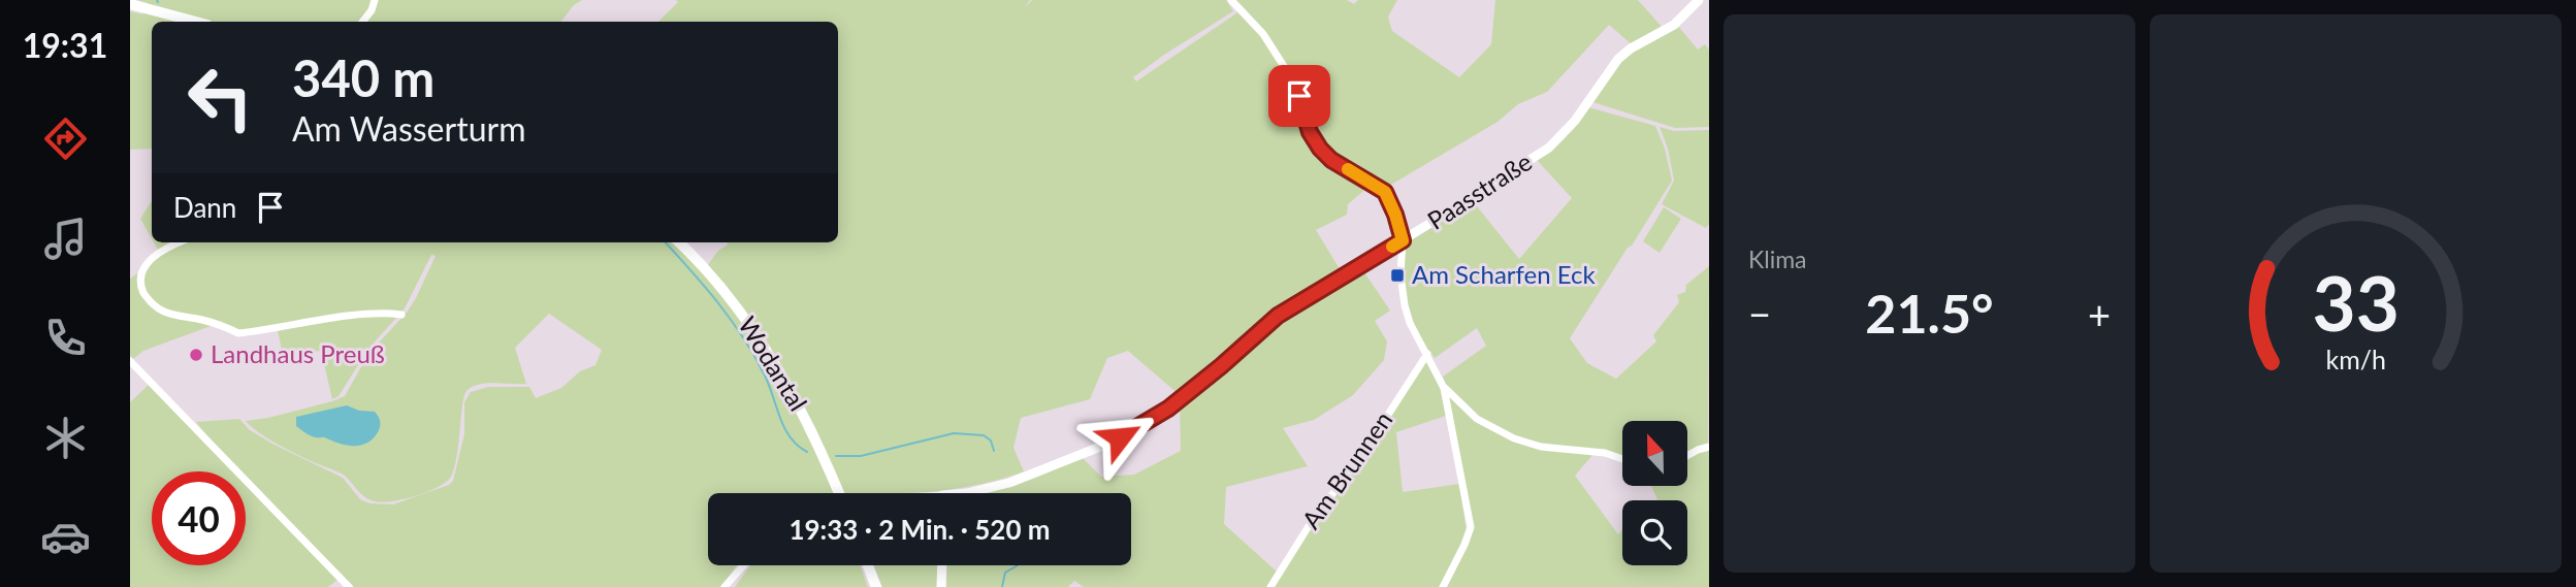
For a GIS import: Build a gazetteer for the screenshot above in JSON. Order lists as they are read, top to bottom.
{
  "streets": {
    "main road": ["Wodantal"],
    "street": ["Paasstraße", "Am Brunnen"]
  },
  "places": {
    "transit": ["Am Scharfen Eck"],
    "other": ["Landhaus Preuß"]
  },
  "north": "top",
  "page": {
    "tabs": "19:31",
    "tile": "Klima",
    "turn": ["340 m", "Am Wasserturm"],
    "then": "Dann",
    "heat": ["−", "21.5°", "+"],
    "limit": "40",
    "trip": "19:33 · 2 Min. · 520 m",
    "gauge": ["33", "km/h"]
  }
}
